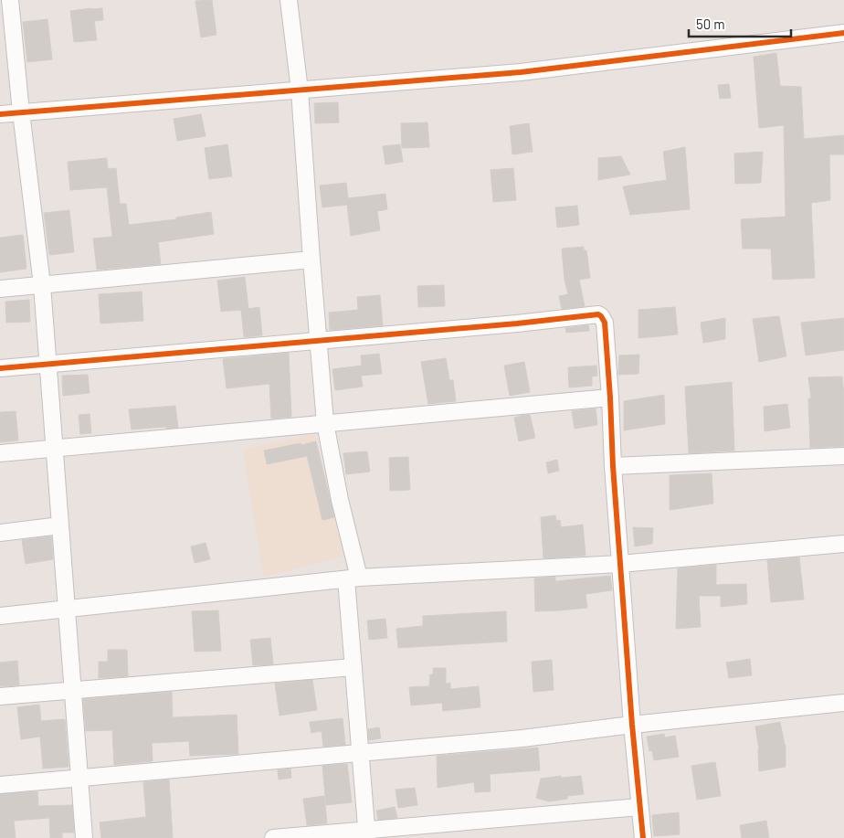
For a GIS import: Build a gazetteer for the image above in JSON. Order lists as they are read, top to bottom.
{
  "scale_bar": "50 m"
}
